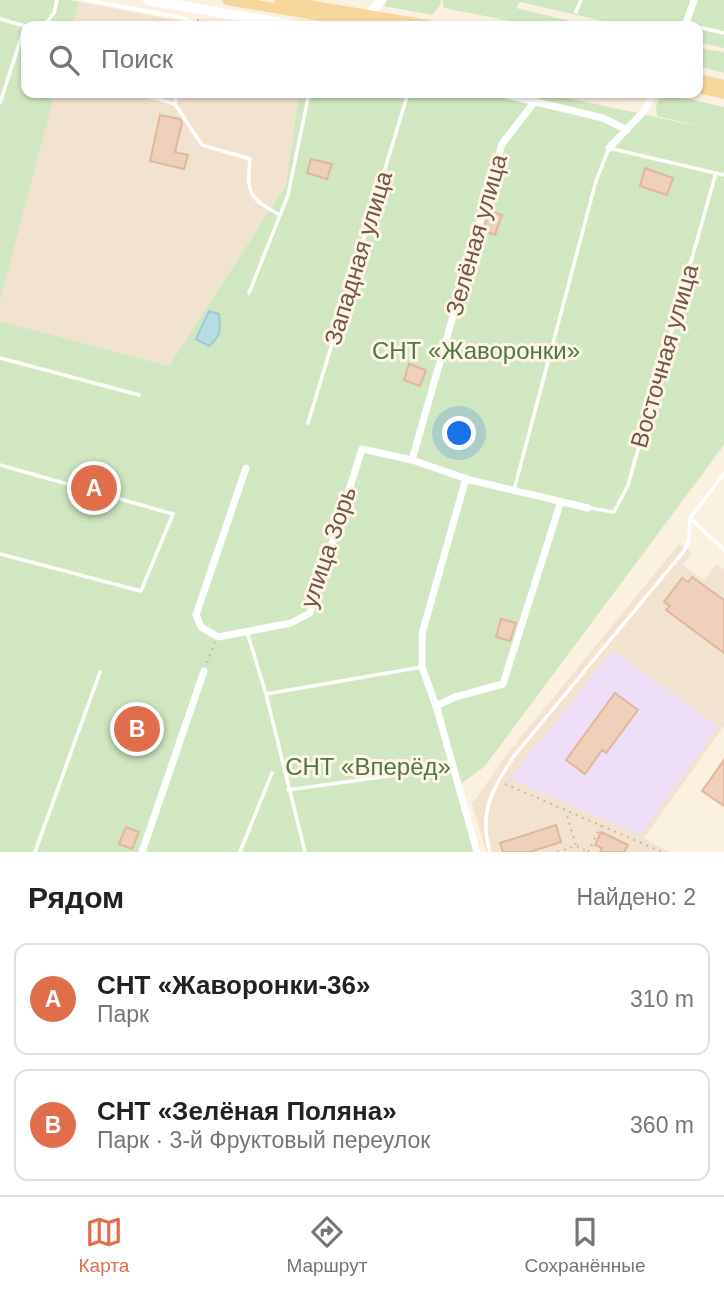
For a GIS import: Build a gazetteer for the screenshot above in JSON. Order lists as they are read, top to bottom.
{
  "streets": {
    "street": ["Зелёная улица", "улица Зорь"],
    "lane": ["Западная улица", "Восточная улица"]
  },
  "crossings": [
    ["Зелёная улица", "улица Зорь"]
  ],
  "parks": ["СНТ «Жаворонки»", "СНТ «Вперёд»"],
  "page": {
    "search": "Поиск",
    "pins": ["A", "B"],
    "heading": ["Рядом", "Найдено: 2"],
    "list": [
      {
        "mark": "A",
        "name": "СНТ «Жаворонки-36»",
        "note": "Парк",
        "value": "310 m"
      },
      {
        "mark": "B",
        "name": "СНТ «Зелёная Поляна»",
        "note": "Парк · 3-й Фруктовый переулок",
        "value": "360 m"
      }
    ],
    "nav": ["Карта", "Маршрут", "Сохранённые"]
  }
}
